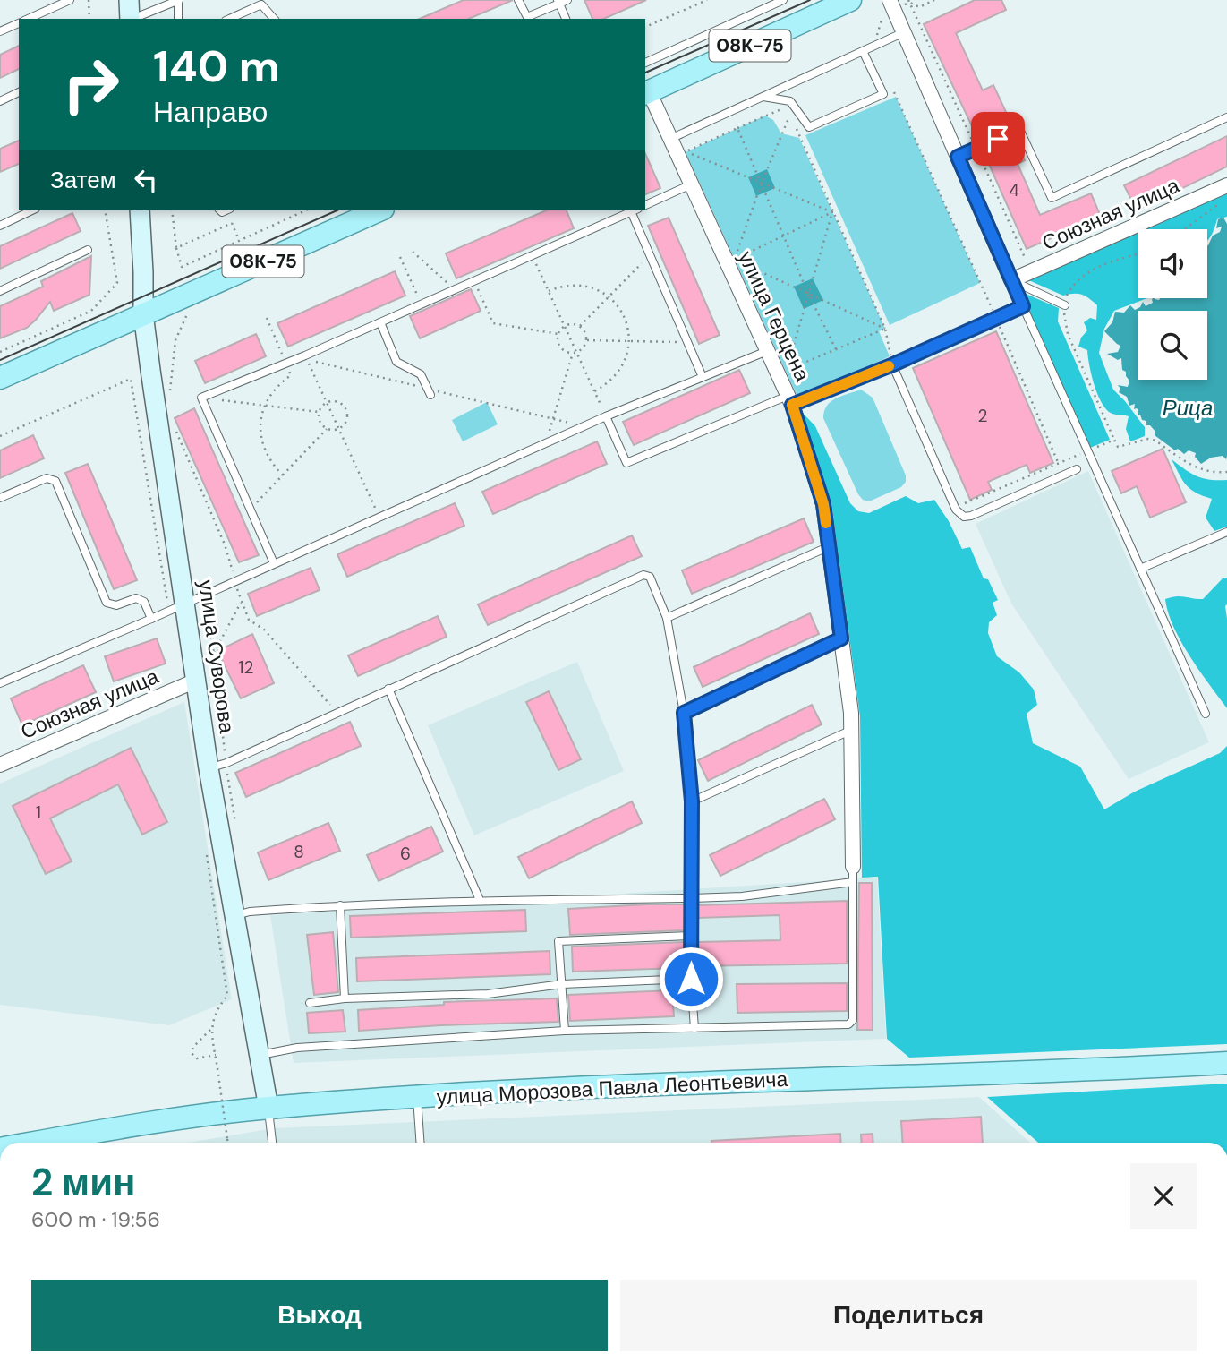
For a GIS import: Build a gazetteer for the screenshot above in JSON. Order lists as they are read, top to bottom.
{
  "streets": {
    "main road": ["08К-75", "улица Суворова", "улица Морозова Павла Леонтьевича"],
    "street": ["Союзная улица", "улица Герцена"]
  },
  "crossings": [
    ["08К-75", "улица Герцена"],
    ["08К-75", "улица Суворова"],
    ["Союзная улица", "улица Суворова"],
    ["улица Суворова", "улица Морозова Павла Леонтьевича"]
  ],
  "water": ["Рица"],
  "house_numbers": [
    "4",
    "2",
    "12",
    "1",
    "8",
    "6"
  ],
  "page": {
    "turn": ["140 m", "Направо"],
    "then": "Затем",
    "heading": ["2 мин", "600 m · 19:56"],
    "buttons": ["Выход", "Поделиться"]
  }
}
